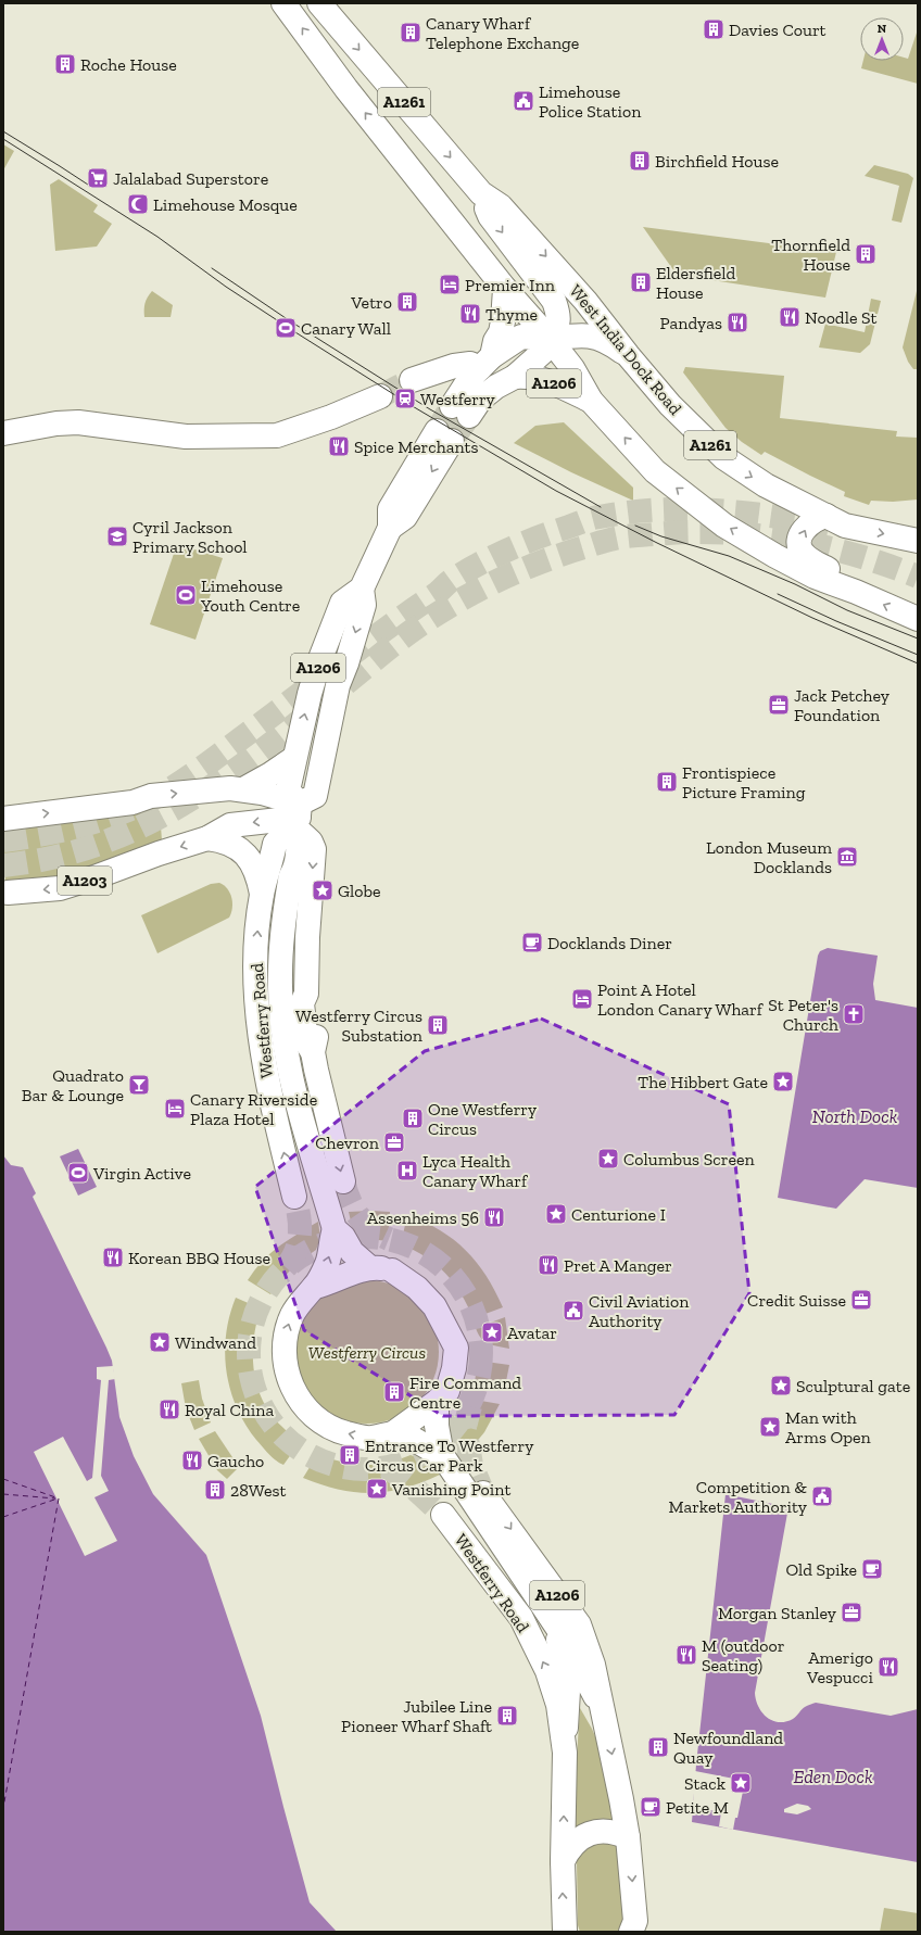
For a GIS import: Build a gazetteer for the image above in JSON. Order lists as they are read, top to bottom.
{
  "streets": {
    "main road": [
      "A1261",
      "West India Dock Road",
      "A1206",
      "A1203",
      "Westferry Road"
    ]
  },
  "crossings": [
    ["A1261", "West India Dock Road"],
    ["A1261", "A1206"],
    ["A1203", "Westferry Road"]
  ],
  "water": ["North Dock", "Eden Dock"],
  "parks": ["Westferry Circus"],
  "places": {
    "building": [
      "Davies Court",
      "Canary Wharf Telephone Exchange",
      "Roche House",
      "Birchfield House",
      "Thornfield House",
      "Eldersfield House",
      "Vetro",
      "Frontispiece Picture Framing",
      "Westferry Circus Substation",
      "One Westferry Circus",
      "Fire Command Centre",
      "Entrance To Westferry Circus Car Park",
      "28West",
      "Jubilee Line Pioneer Wharf Shaft",
      "Newfoundland Quay"
    ],
    "public building": ["Limehouse Police Station", "Civil Aviation Authority", "Competition & Markets Authority"],
    "supermarket": ["Jalalabad Superstore"],
    "mosque": ["Limehouse Mosque"],
    "hotel": ["Premier Inn", "Point A Hotel London Canary Wharf", "Canary Riverside Plaza Hotel"],
    "restaurant": [
      "Thyme",
      "Noodle St",
      "Pandyas",
      "Spice Merchants",
      "Assenheims 56",
      "Korean BBQ House",
      "Pret A Manger",
      "Royal China",
      "Gaucho",
      "M (outdoor Seating)",
      "Amerigo Vespucci"
    ],
    "sports": ["Canary Wall", "Limehouse Youth Centre", "Virgin Active"],
    "station": ["Westferry"],
    "school or university": ["Cyril Jackson Primary School"],
    "office": [
      "Jack Petchey Foundation",
      "Chevron",
      "Credit Suisse",
      "Morgan Stanley"
    ],
    "museum": ["London Museum Docklands"],
    "place": [
      "Globe",
      "The Hibbert Gate",
      "Columbus Screen",
      "Centurione I",
      "Avatar",
      "Windwand",
      "Sculptural gate",
      "Man with Arms Open",
      "Vanishing Point",
      "Stack"
    ],
    "cafe": ["Docklands Diner", "Old Spike", "Petite M"],
    "church": ["St Peter's Church"],
    "bar": ["Quadrato Bar & Lounge"],
    "hospital": ["Lyca Health Canary Wharf"]
  },
  "north": "top"
}
